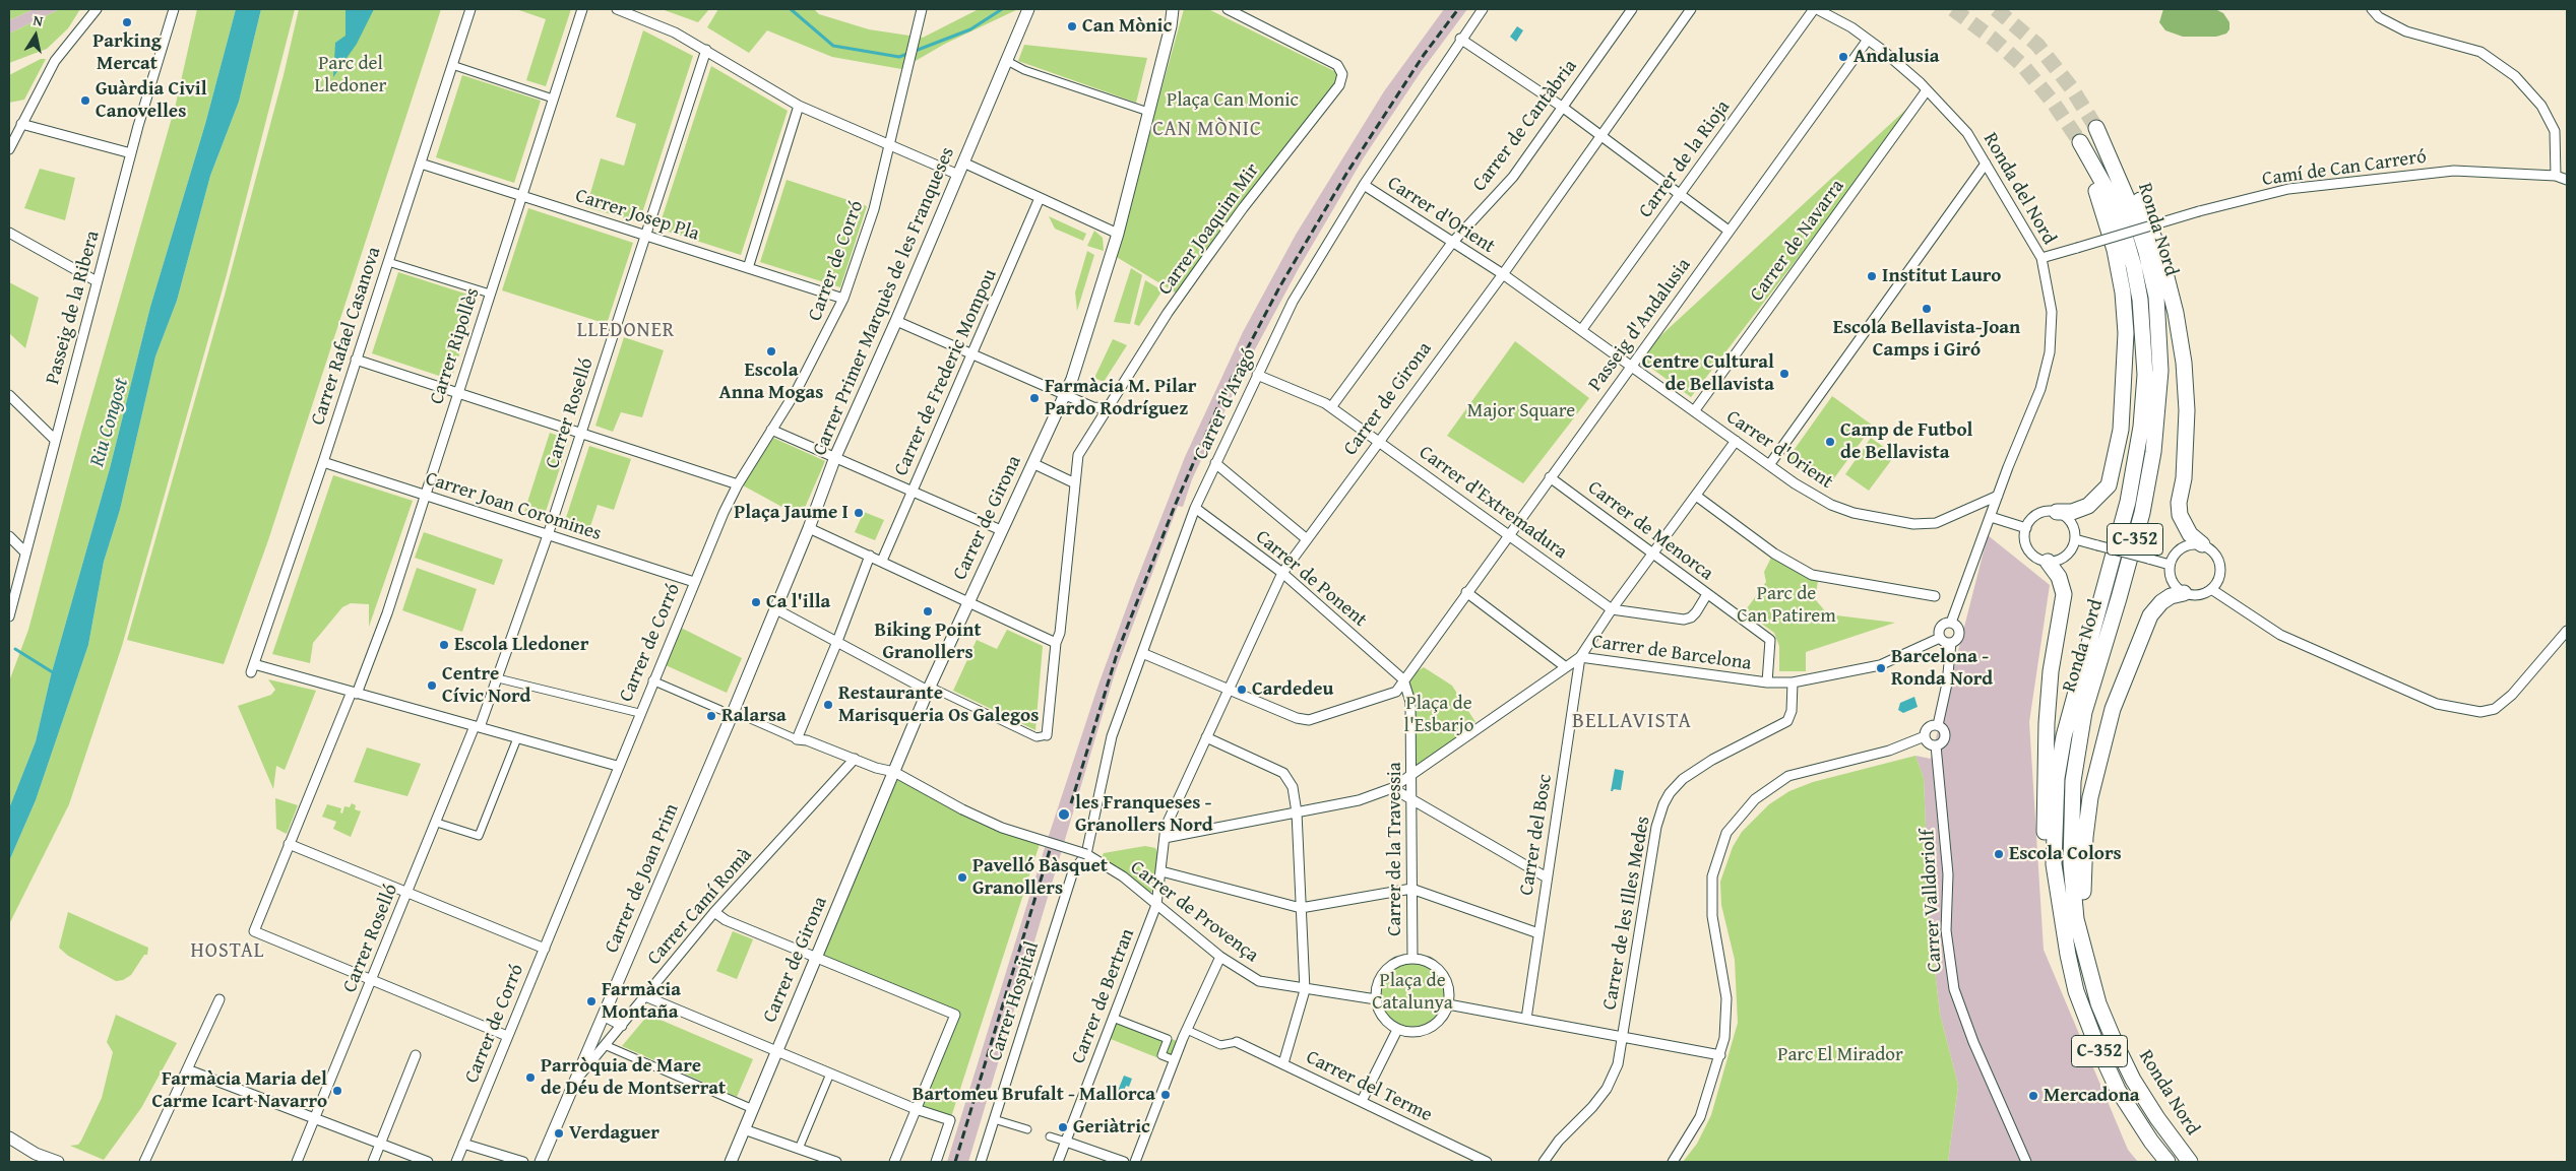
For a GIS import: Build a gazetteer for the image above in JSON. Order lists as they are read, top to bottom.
{
  "streets": {
    "highway": ["Ronda Nord", "C-352"],
    "street": [
      "Carrer de Cantàbria",
      "Carrer de la Rioja",
      "Camí de Can Carreró",
      "Ronda del Nord",
      "Carrer Josep Pla",
      "Carrer d'Orient",
      "Carrer Joaquim Mir",
      "Carrer de Navarra",
      "Carrer de Corró",
      "Carrer Primer Marquès de les Franqueses",
      "Passeig de la Ribera",
      "Passeig d'Andalusia",
      "Carrer Rafael Casanova",
      "Carrer Ripollès",
      "Carrer de Frederic Mompou",
      "Carrer de Girona",
      "Carrer d'Aragó",
      "Carrer Roselló",
      "Carrer d'Extremadura",
      "Carrer Joan Coromines",
      "Carrer de Menorca",
      "Carrer de Ponent",
      "Carrer de Barcelona",
      "Carrer del Bosc",
      "Carrer de la Travessia",
      "Carrer de Joan Prim",
      "Carrer Valldoriolf",
      "Carrer Camí Romà",
      "Carrer de Provença",
      "Carrer de les Illes Medes",
      "Carrer de Bertran",
      "Carrer Hospital",
      "Carrer del Terme"
    ]
  },
  "crossings": [
    ["Carrer de Cantàbria", "Carrer d'Orient"],
    ["Carrer de Cantàbria", "Carrer d'Extremadura"],
    ["Carrer de la Rioja", "Ronda del Nord"],
    ["Carrer de la Rioja", "Carrer d'Orient"],
    ["Camí de Can Carreró", "Ronda del Nord"],
    ["Ronda del Nord", "Carrer d'Orient"],
    ["Ronda del Nord", "Carrer de Navarra"],
    ["Ronda del Nord", "Passeig d'Andalusia"],
    ["Ronda del Nord", "Carrer de Barcelona"],
    ["Carrer Josep Pla", "Carrer de Corró"],
    ["Carrer Josep Pla", "Carrer Rafael Casanova"],
    ["Carrer Josep Pla", "Carrer Ripollès"],
    ["Carrer Josep Pla", "Carrer Roselló"],
    ["Carrer d'Orient", "Carrer de Navarra"],
    ["Carrer d'Orient", "Passeig d'Andalusia"],
    ["Carrer d'Orient", "Carrer de Girona"],
    ["Carrer d'Orient", "Carrer d'Aragó"],
    ["Carrer de Corró", "Carrer Joan Coromines"],
    ["Carrer Primer Marquès de les Franqueses", "Carrer de Joan Prim"],
    ["Passeig d'Andalusia", "Carrer de Girona"],
    ["Passeig d'Andalusia", "Carrer d'Aragó"],
    ["Passeig d'Andalusia", "Carrer d'Extremadura"],
    ["Passeig d'Andalusia", "Carrer de Menorca"],
    ["Passeig d'Andalusia", "Carrer de Ponent"],
    ["Passeig d'Andalusia", "Carrer de la Travessia"],
    ["Carrer Rafael Casanova", "Carrer Ripollès"],
    ["Carrer Rafael Casanova", "Carrer Joan Coromines"],
    ["Carrer Ripollès", "Carrer Roselló"],
    ["Carrer Ripollès", "Carrer Joan Coromines"],
    ["Carrer de Girona", "Carrer d'Extremadura"],
    ["Carrer de Girona", "Carrer de Ponent"],
    ["Carrer de Girona", "Carrer de Barcelona"],
    ["Carrer de Girona", "Carrer de Bertran"],
    ["Carrer d'Aragó", "Carrer d'Extremadura"],
    ["Carrer d'Aragó", "Carrer de Ponent"],
    ["Carrer d'Aragó", "Carrer de Provença"],
    ["Carrer d'Aragó", "Carrer Hospital"],
    ["Carrer Roselló", "Carrer Joan Coromines"],
    ["Carrer d'Extremadura", "Carrer de Menorca"],
    ["Carrer de Menorca", "Carrer de Barcelona"],
    ["Carrer de Ponent", "Carrer de la Travessia"],
    ["Carrer de Barcelona", "Carrer del Bosc"],
    ["Carrer de Barcelona", "Carrer de la Travessia"],
    ["Carrer de Barcelona", "Carrer de les Illes Medes"],
    ["Carrer de Barcelona", "Carrer de Bertran"],
    ["Carrer de la Travessia", "Carrer de Provença"],
    ["Carrer de Joan Prim", "Carrer Camí Romà"],
    ["Carrer de Provença", "Carrer de Bertran"],
    ["Carrer de Provença", "Carrer Hospital"]
  ],
  "districts": [
    "CAN MÒNIC",
    "LLEDONER",
    "BELLAVISTA",
    "HOSTAL"
  ],
  "water": ["Riu Congost"],
  "parks": [
    "Parc del Lledoner",
    "Plaça Can Monic",
    "Major Square",
    "Parc de Can Patirem",
    "Plaça de l'Esbarjo",
    "Plaça de Catalunya",
    "Parc El Mirador"
  ],
  "places": [
    "Parking Mercat",
    "Can Mònic",
    "Andalusia",
    "Guàrdia Civil Canovelles",
    "Institut Lauro",
    "Escola Bellavista-Joan Camps i Giró",
    "Escola Anna Mogas",
    "Centre Cultural de Bellavista",
    "Farmàcia M. Pilar Pardo Rodríguez",
    "Camp de Futbol de Bellavista",
    "Plaça Jaume I",
    "Ca l'illa",
    "Biking Point Granollers",
    "Escola Lledoner",
    "Barcelona - Ronda Nord",
    "Centre Cívic Nord",
    "Cardedeu",
    "Restaurante Marisqueria Os Galegos",
    "Ralarsa",
    "les Franqueses - Granollers Nord",
    "Escola Colors",
    "Pavelló Bàsquet Granollers",
    "Farmàcia Montaña",
    "Parròquia de Mare de Déu de Montserrat",
    "Farmàcia Maria del Carme Icart Navarro",
    "Bartomeu Brufalt - Mallorca",
    "Mercadona",
    "Geriàtric",
    "Verdaguer"
  ],
  "north": "top"
}
